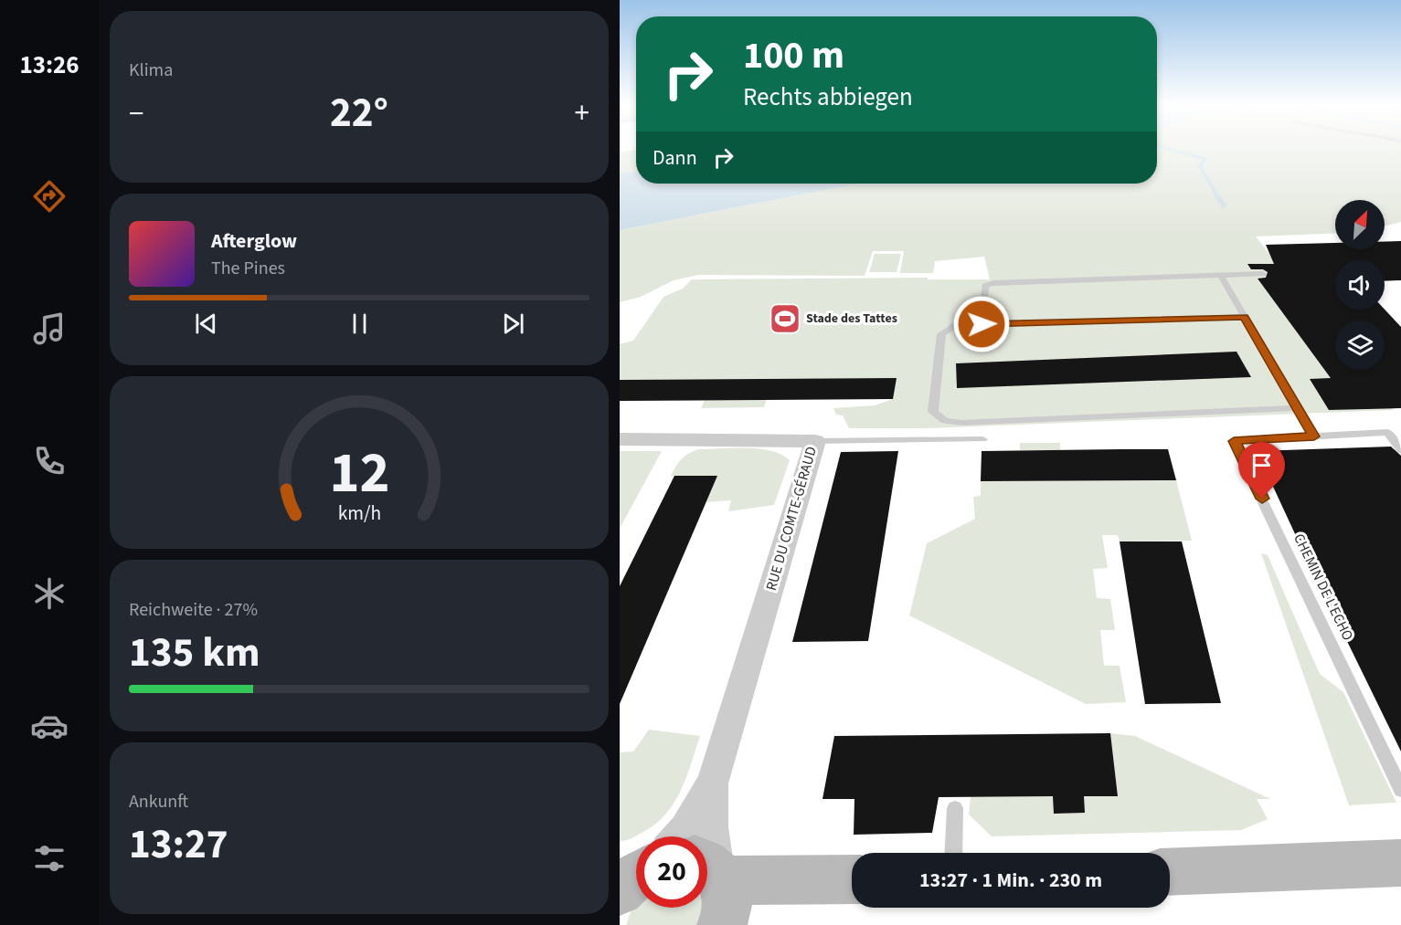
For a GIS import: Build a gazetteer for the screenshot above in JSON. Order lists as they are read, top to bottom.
{
  "streets": {
    "street": ["RUE DU COMTE-GÉRAUD"],
    "lane": ["CHEMIN DE L'ECHO"]
  },
  "places": {
    "sports": ["Stade des Tattes"]
  },
  "north": "top right",
  "page": {
    "tabs": "13:26",
    "tile": [
      "Klima",
      ["Reichweite · 27%", "135 km"],
      ["Ankunft", "13:27"]
    ],
    "turn": ["100 m", "Rechts abbiegen"],
    "heat": ["−", "22°", "+"],
    "then": "Dann",
    "song": ["Afterglow", "The Pines"],
    "limit": "20",
    "trip": "13:27 · 1 Min. · 230 m",
    "gauge": ["12", "km/h"]
  }
}
